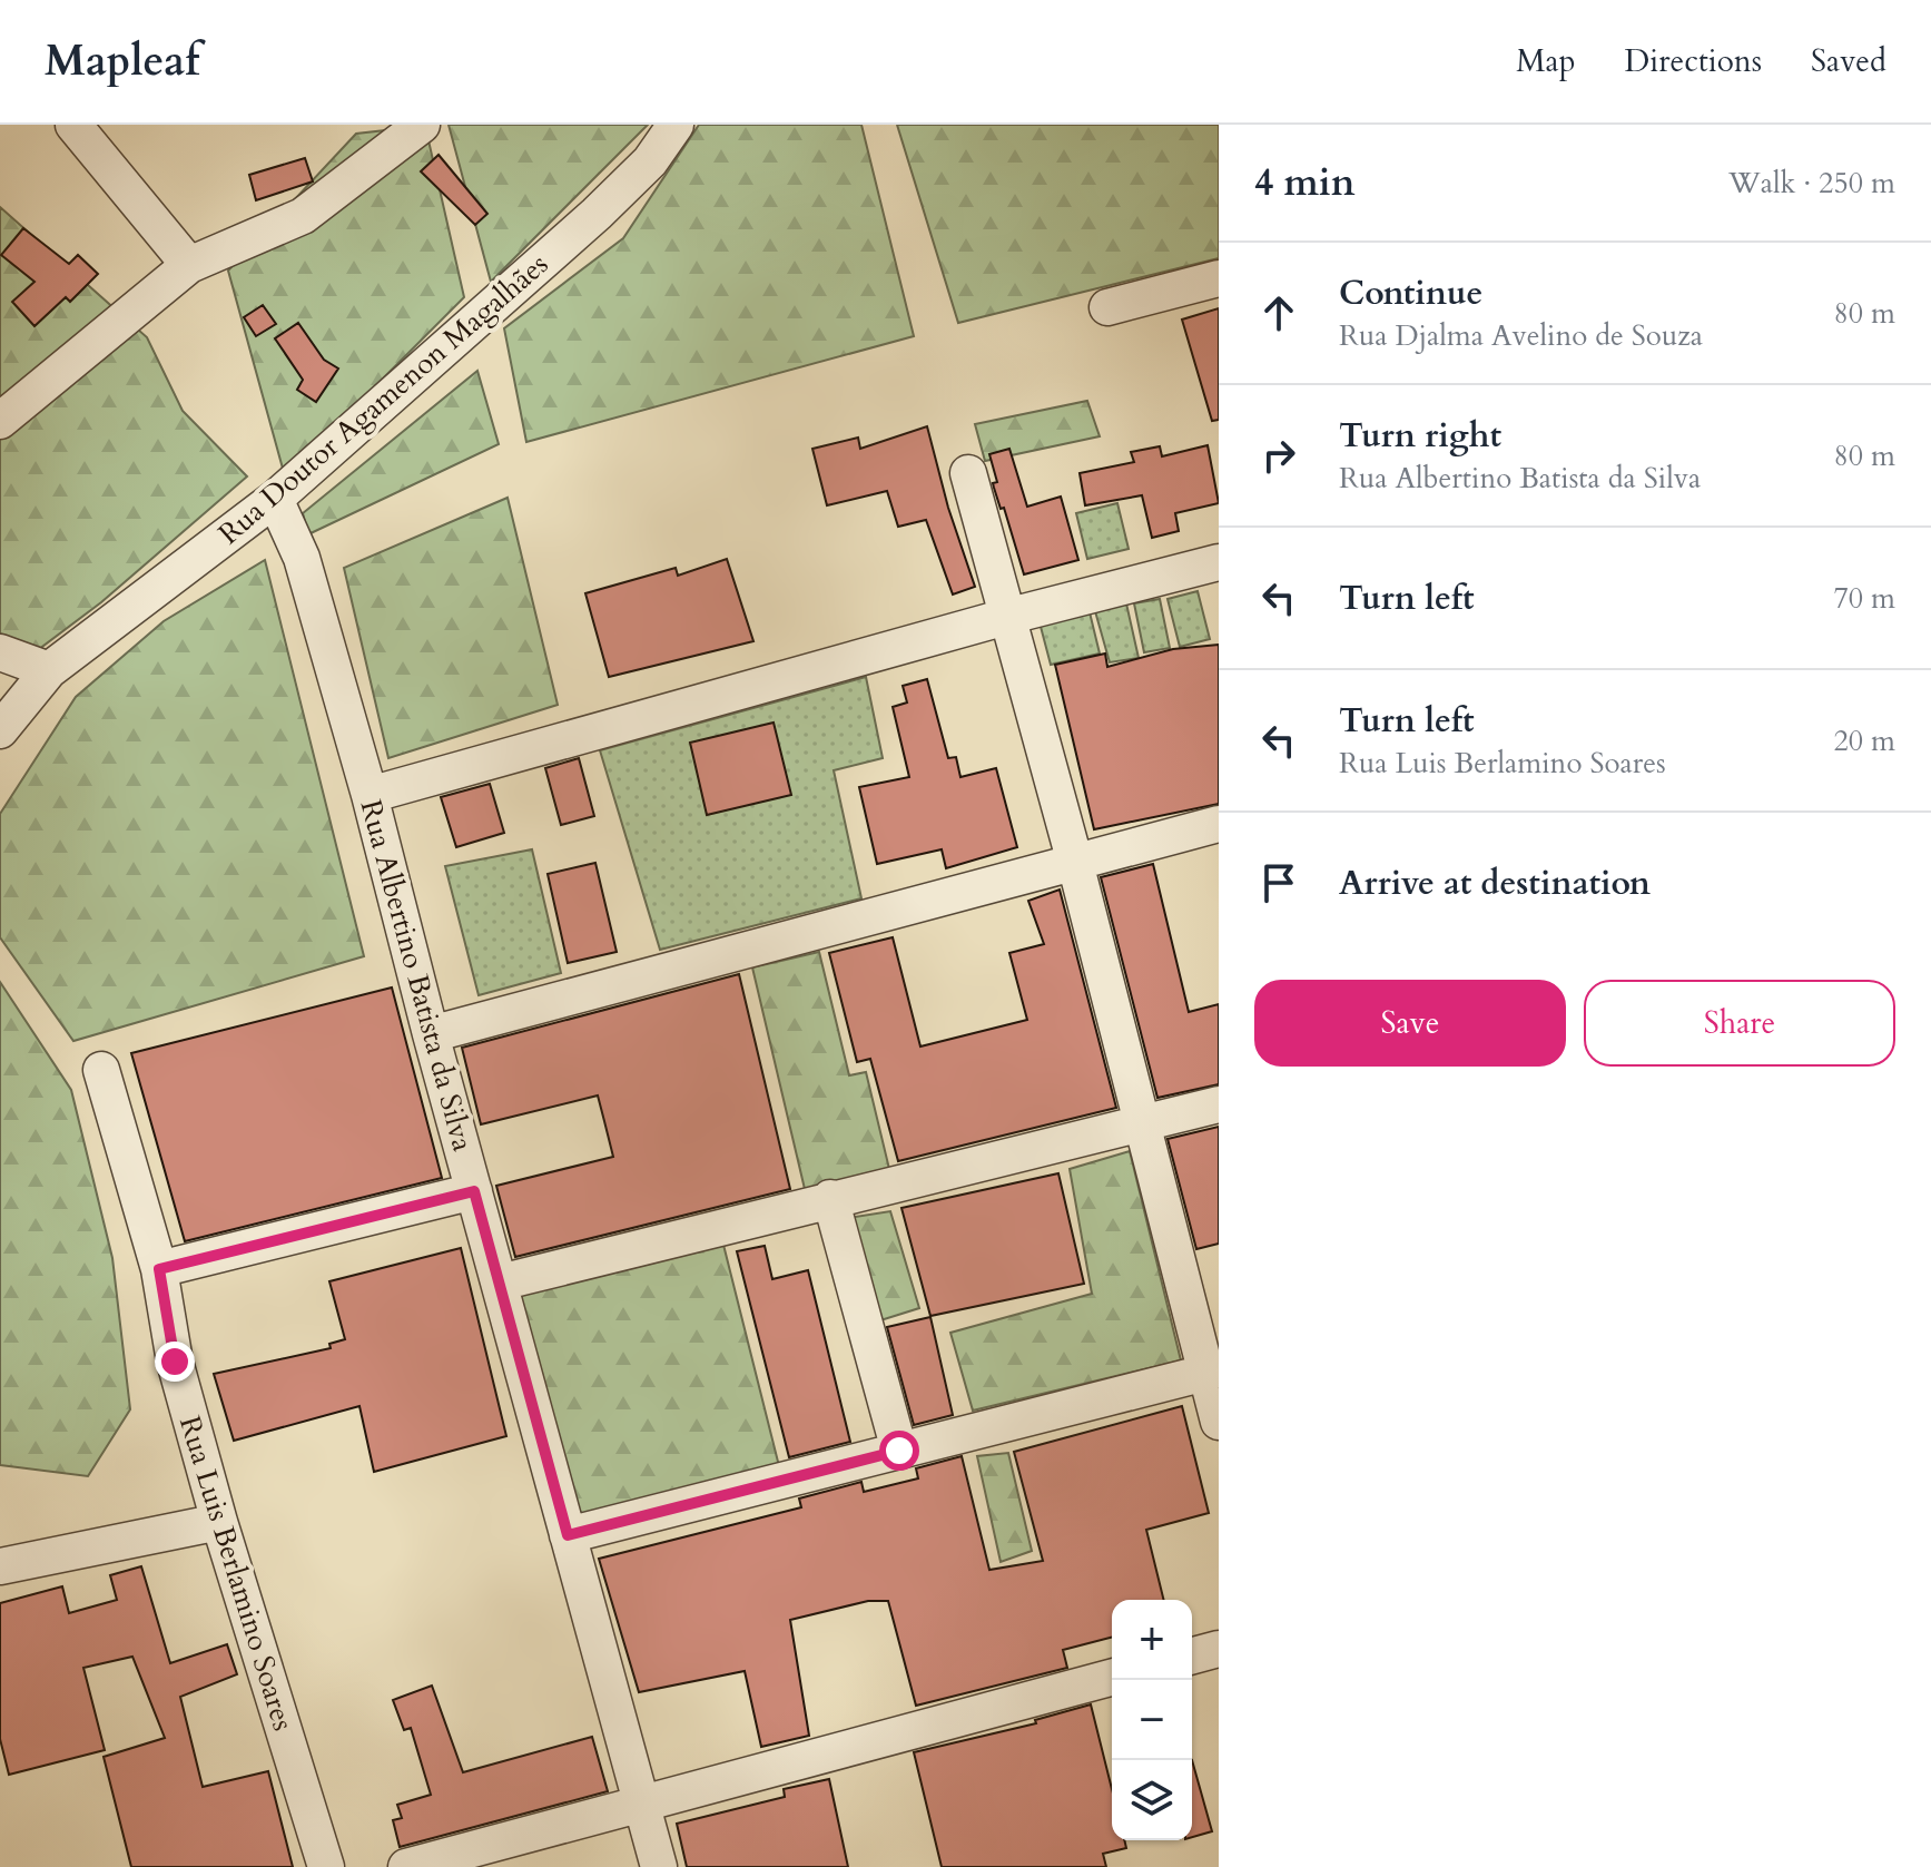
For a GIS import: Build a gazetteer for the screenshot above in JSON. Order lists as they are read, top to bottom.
{
  "streets": {
    "street": ["Rua Doutor Agamenon Magalhães", "Rua Albertino Batista da Silva", "Rua Luis Berlamino Soares"]
  },
  "crossings": [
    ["Rua Doutor Agamenon Magalhães", "Rua Albertino Batista da Silva"]
  ],
  "page": {
    "header": "Mapleaf",
    "nav": ["Map", "Directions", "Saved"],
    "heading": ["4 min", "Walk · 250 m"],
    "list": [
      ["Continue", "Rua Djalma Avelino de Souza", "80 m"],
      ["Turn right", "Rua Albertino Batista da Silva", "80 m"],
      ["Turn left", "70 m"],
      ["Turn left", "Rua Luis Berlamino Soares", "20 m"],
      "Arrive at destination"
    ],
    "buttons": ["Save", "Share"],
    "map_buttons": ["+", "−"]
  }
}
